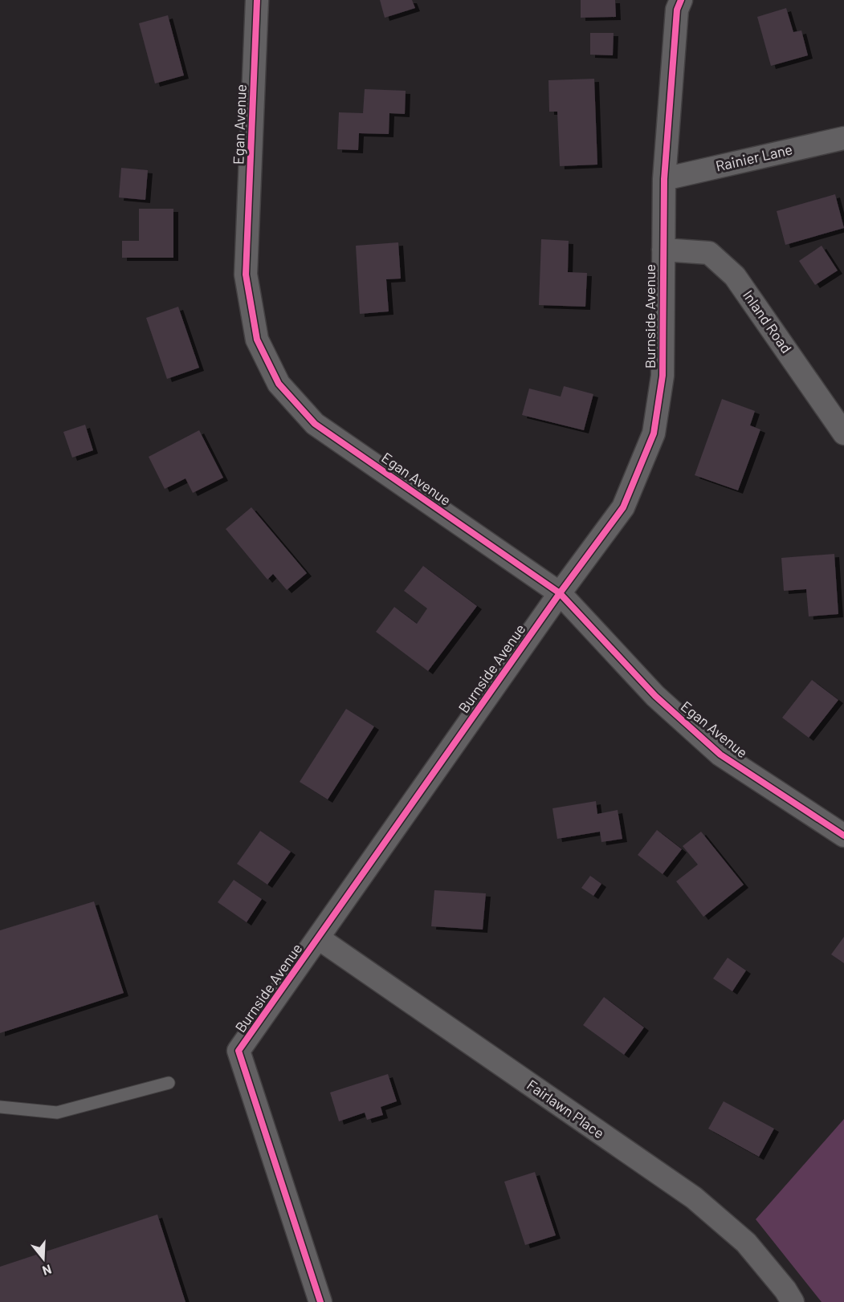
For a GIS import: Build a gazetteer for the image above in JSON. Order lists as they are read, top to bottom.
{
  "streets": {
    "street": [
      "Egan Avenue",
      "Rainier Lane",
      "Burnside Avenue",
      "Inland Road",
      "Fairlawn Place"
    ]
  },
  "crossings": [
    ["Egan Avenue", "Burnside Avenue"],
    ["Rainier Lane", "Burnside Avenue"],
    ["Burnside Avenue", "Inland Road"],
    ["Burnside Avenue", "Fairlawn Place"]
  ],
  "north": "bottom"
}
